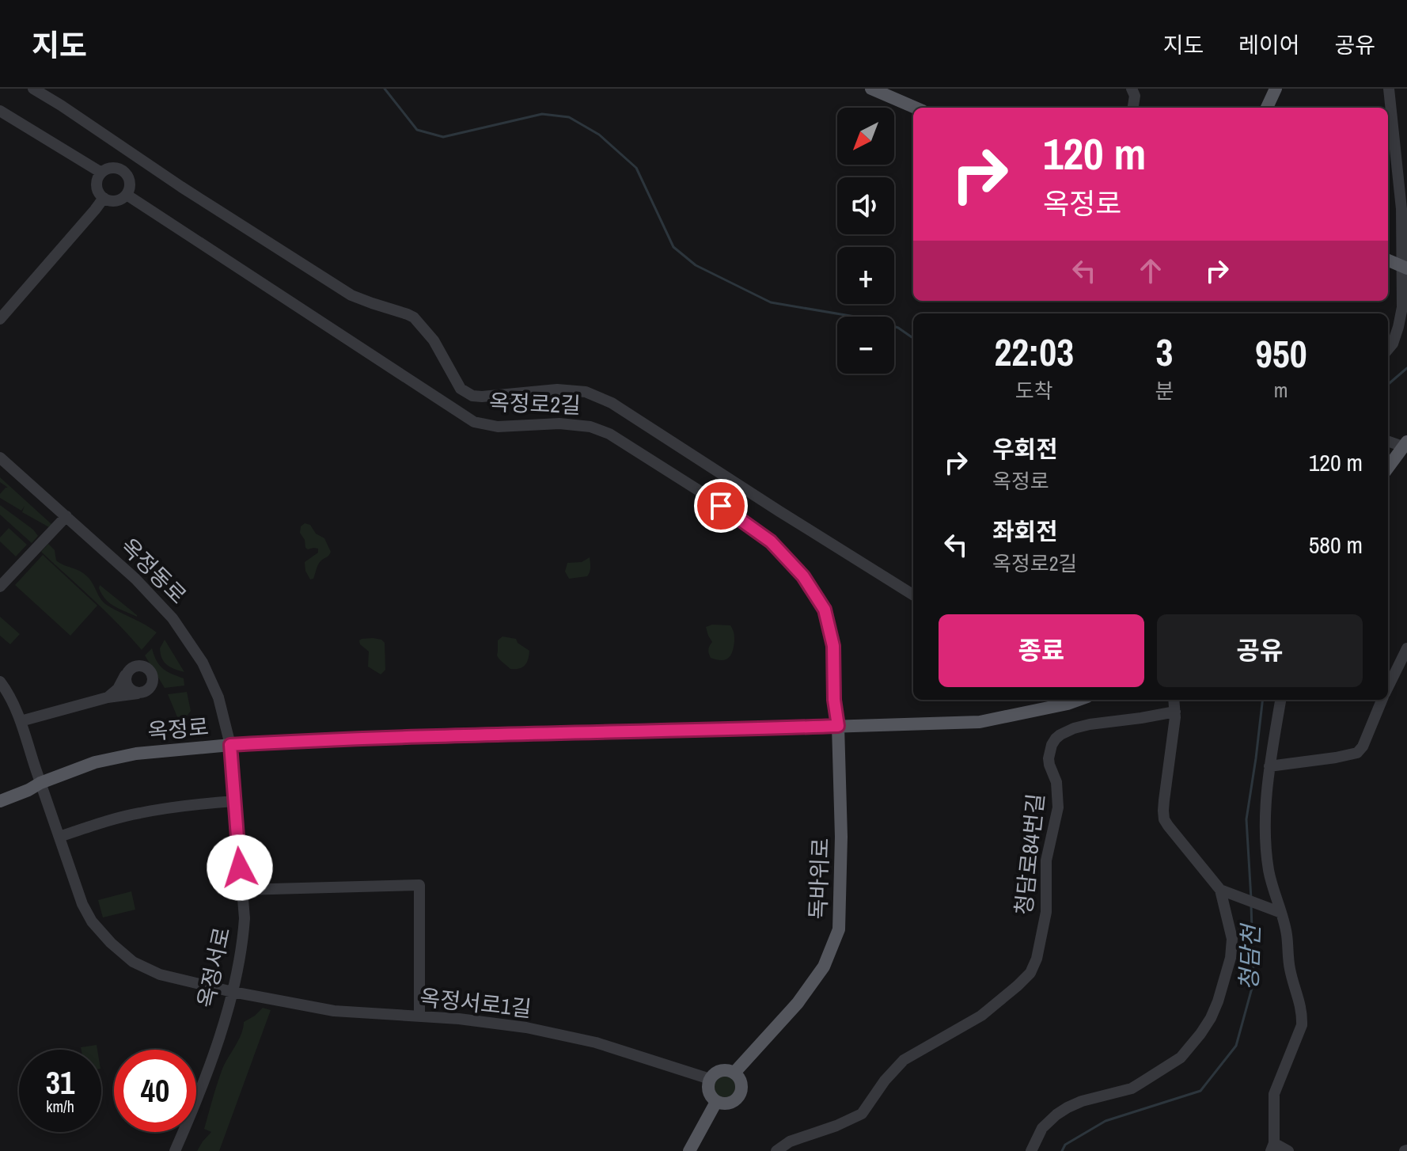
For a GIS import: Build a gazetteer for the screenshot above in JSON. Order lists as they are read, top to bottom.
{
  "streets": {
    "main road": ["옥정로", "독바위로"],
    "street": [
      "옥정로2길",
      "옥정동로",
      "청담로84번길",
      "옥정서로",
      "옥정서로1길"
    ]
  },
  "crossings": [
    ["옥정로2길", "옥정로"],
    ["옥정로2길", "독바위로"],
    ["옥정동로", "옥정로"],
    ["옥정동로", "옥정서로"],
    ["옥정로", "독바위로"],
    ["옥정로", "옥정서로"],
    ["옥정로", "옥정서로1길"],
    ["독바위로", "옥정서로1길"],
    ["옥정서로", "옥정서로1길"]
  ],
  "water": ["청담천"],
  "north": "bottom left",
  "page": {
    "header": "지도",
    "nav": ["지도", "레이어", "공유"],
    "map_buttons": ["+", "−"],
    "turn": ["120 m", "옥정로"],
    "eta": [
      "22:03",
      "도착",
      "3",
      "분",
      "950",
      "m"
    ],
    "list": [
      {
        "name": "우회전",
        "note": "옥정로",
        "value": "120 m"
      },
      {
        "name": "좌회전",
        "note": "옥정로2길",
        "value": "580 m"
      }
    ],
    "buttons": ["종료", "공유"],
    "speed": "31 km/h",
    "limit": "40"
  }
}
